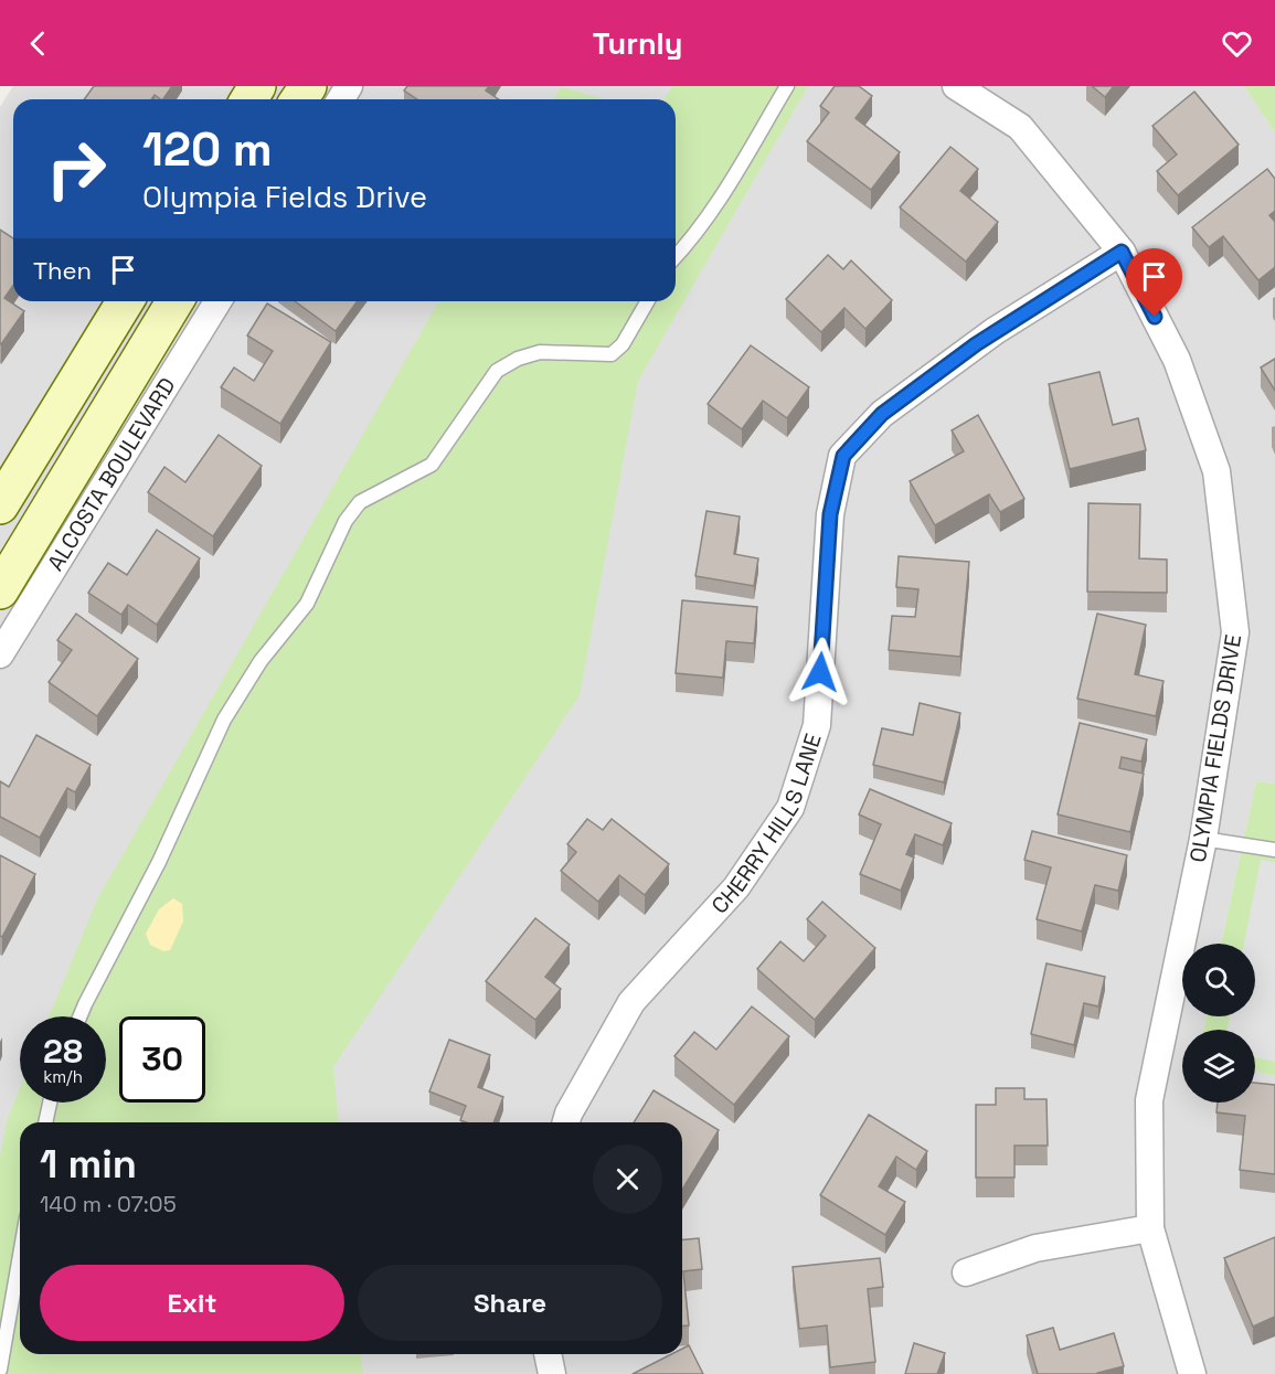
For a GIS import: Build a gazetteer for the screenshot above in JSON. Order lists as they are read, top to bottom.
{
  "streets": {
    "main road": ["ALCOSTA BOULEVARD"],
    "street": ["OLYMPIA FIELDS DRIVE", "CHERRY HILLS LANE"]
  },
  "crossings": [
    ["OLYMPIA FIELDS DRIVE", "CHERRY HILLS LANE"]
  ],
  "page": {
    "header": "Turnly",
    "turn": ["120 m", "Olympia Fields Drive"],
    "then": "Then",
    "speed": "28 km/h",
    "limit": "30",
    "heading": ["1 min", "140 m · 07:05"],
    "buttons": ["Exit", "Share"]
  }
}
